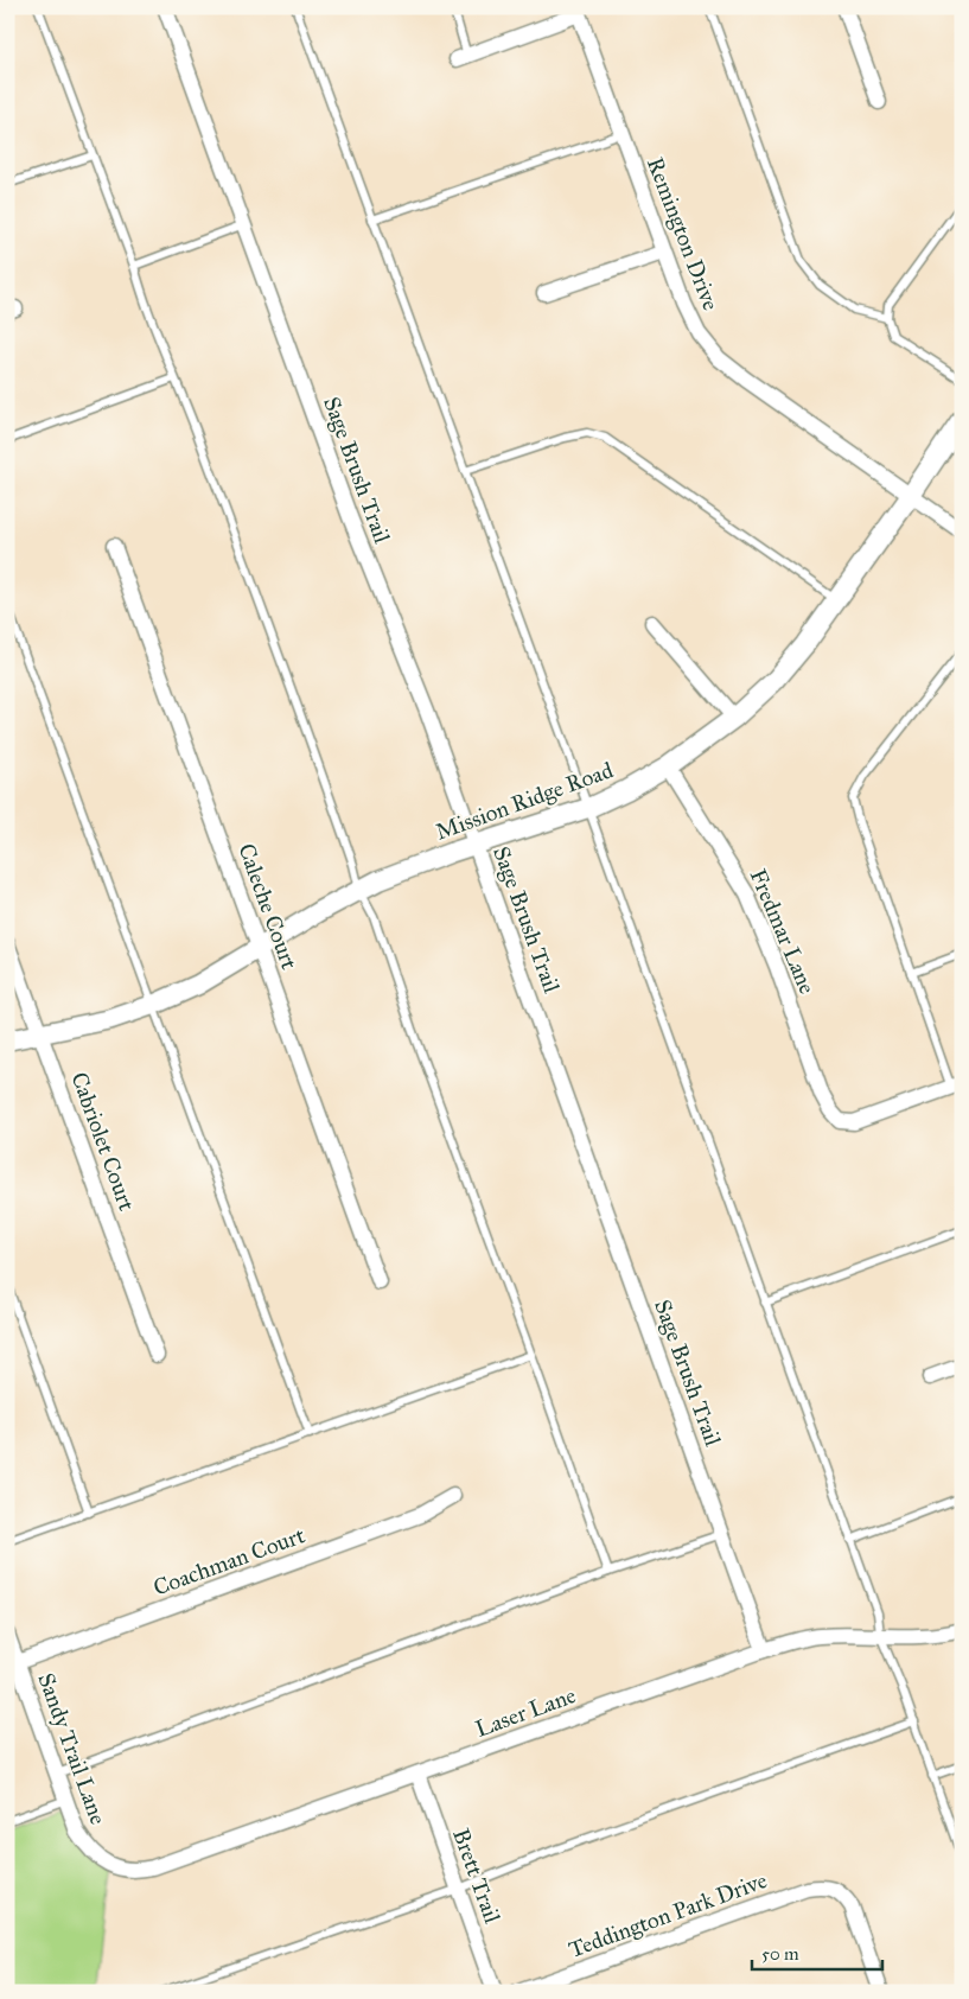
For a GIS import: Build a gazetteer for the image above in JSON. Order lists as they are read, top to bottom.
{
  "streets": {
    "street": [
      "Remington Drive",
      "Sage Brush Trail",
      "Mission Ridge Road",
      "Caleche Court",
      "Fredmar Lane",
      "Cabriolet Court",
      "Coachman Court",
      "Laser Lane",
      "Sandy Trail Lane",
      "Brett Trail",
      "Teddington Park Drive"
    ]
  },
  "crossings": [
    ["Remington Drive", "Mission Ridge Road"],
    ["Sage Brush Trail", "Mission Ridge Road"],
    ["Sage Brush Trail", "Laser Lane"],
    ["Mission Ridge Road", "Caleche Court"],
    ["Mission Ridge Road", "Fredmar Lane"],
    ["Mission Ridge Road", "Cabriolet Court"],
    ["Coachman Court", "Sandy Trail Lane"],
    ["Laser Lane", "Sandy Trail Lane"],
    ["Laser Lane", "Brett Trail"]
  ],
  "scale_bar": "50 m"
}
